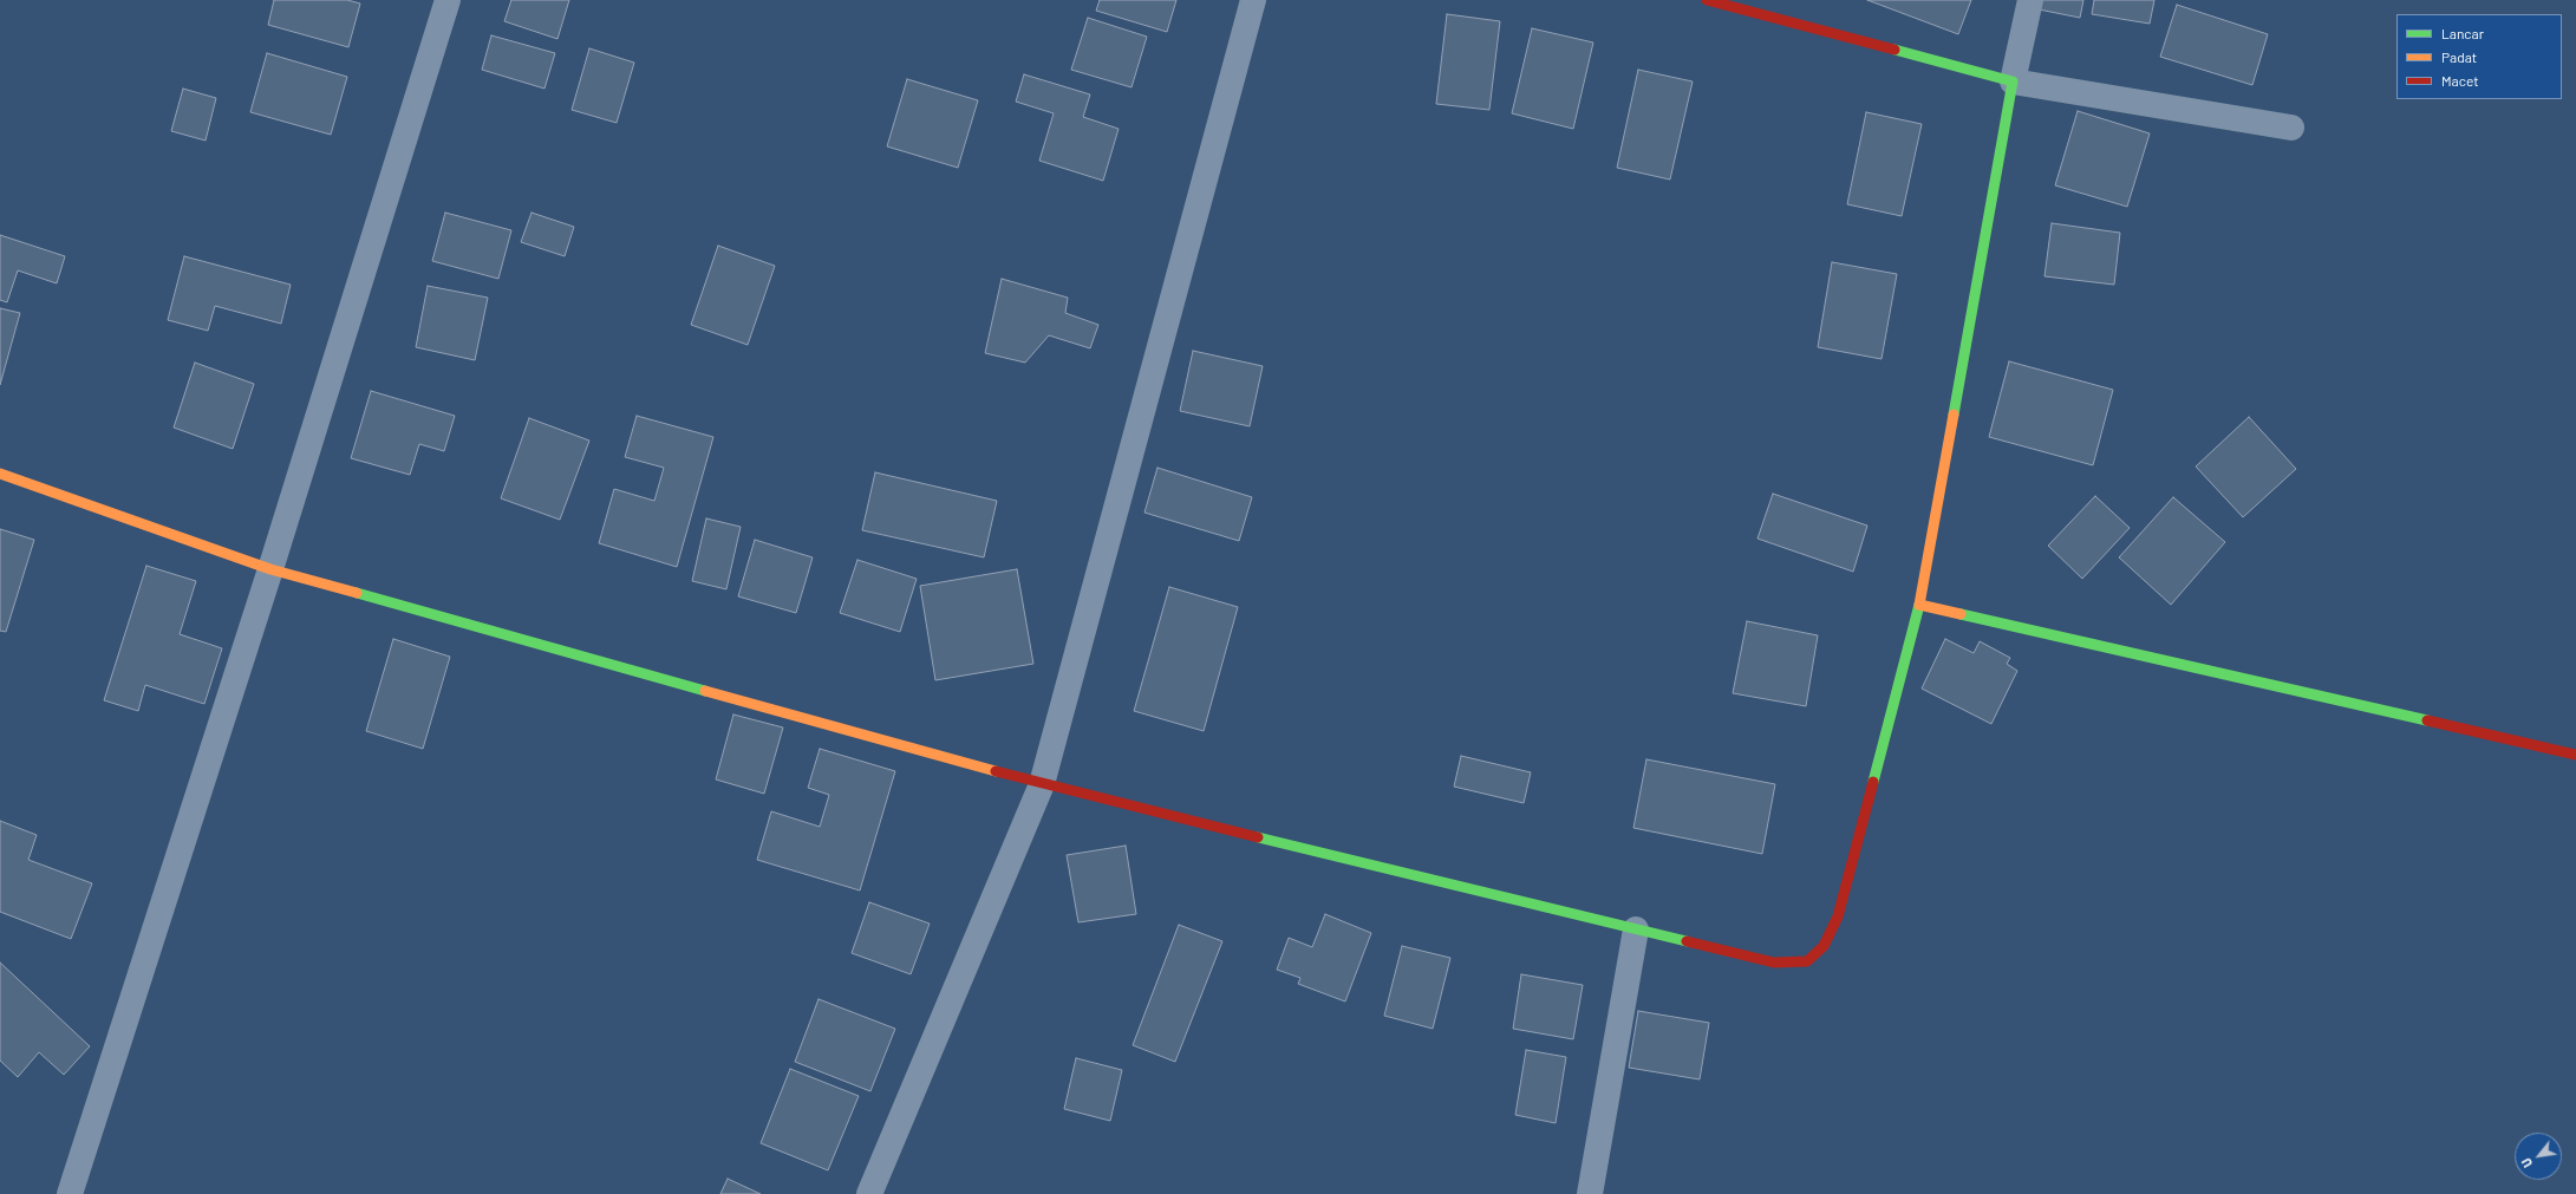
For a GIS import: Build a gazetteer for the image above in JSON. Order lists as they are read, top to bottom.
{
  "legend": ["Lancar", "Padat", "Macet"],
  "north": "bottom left"
}
